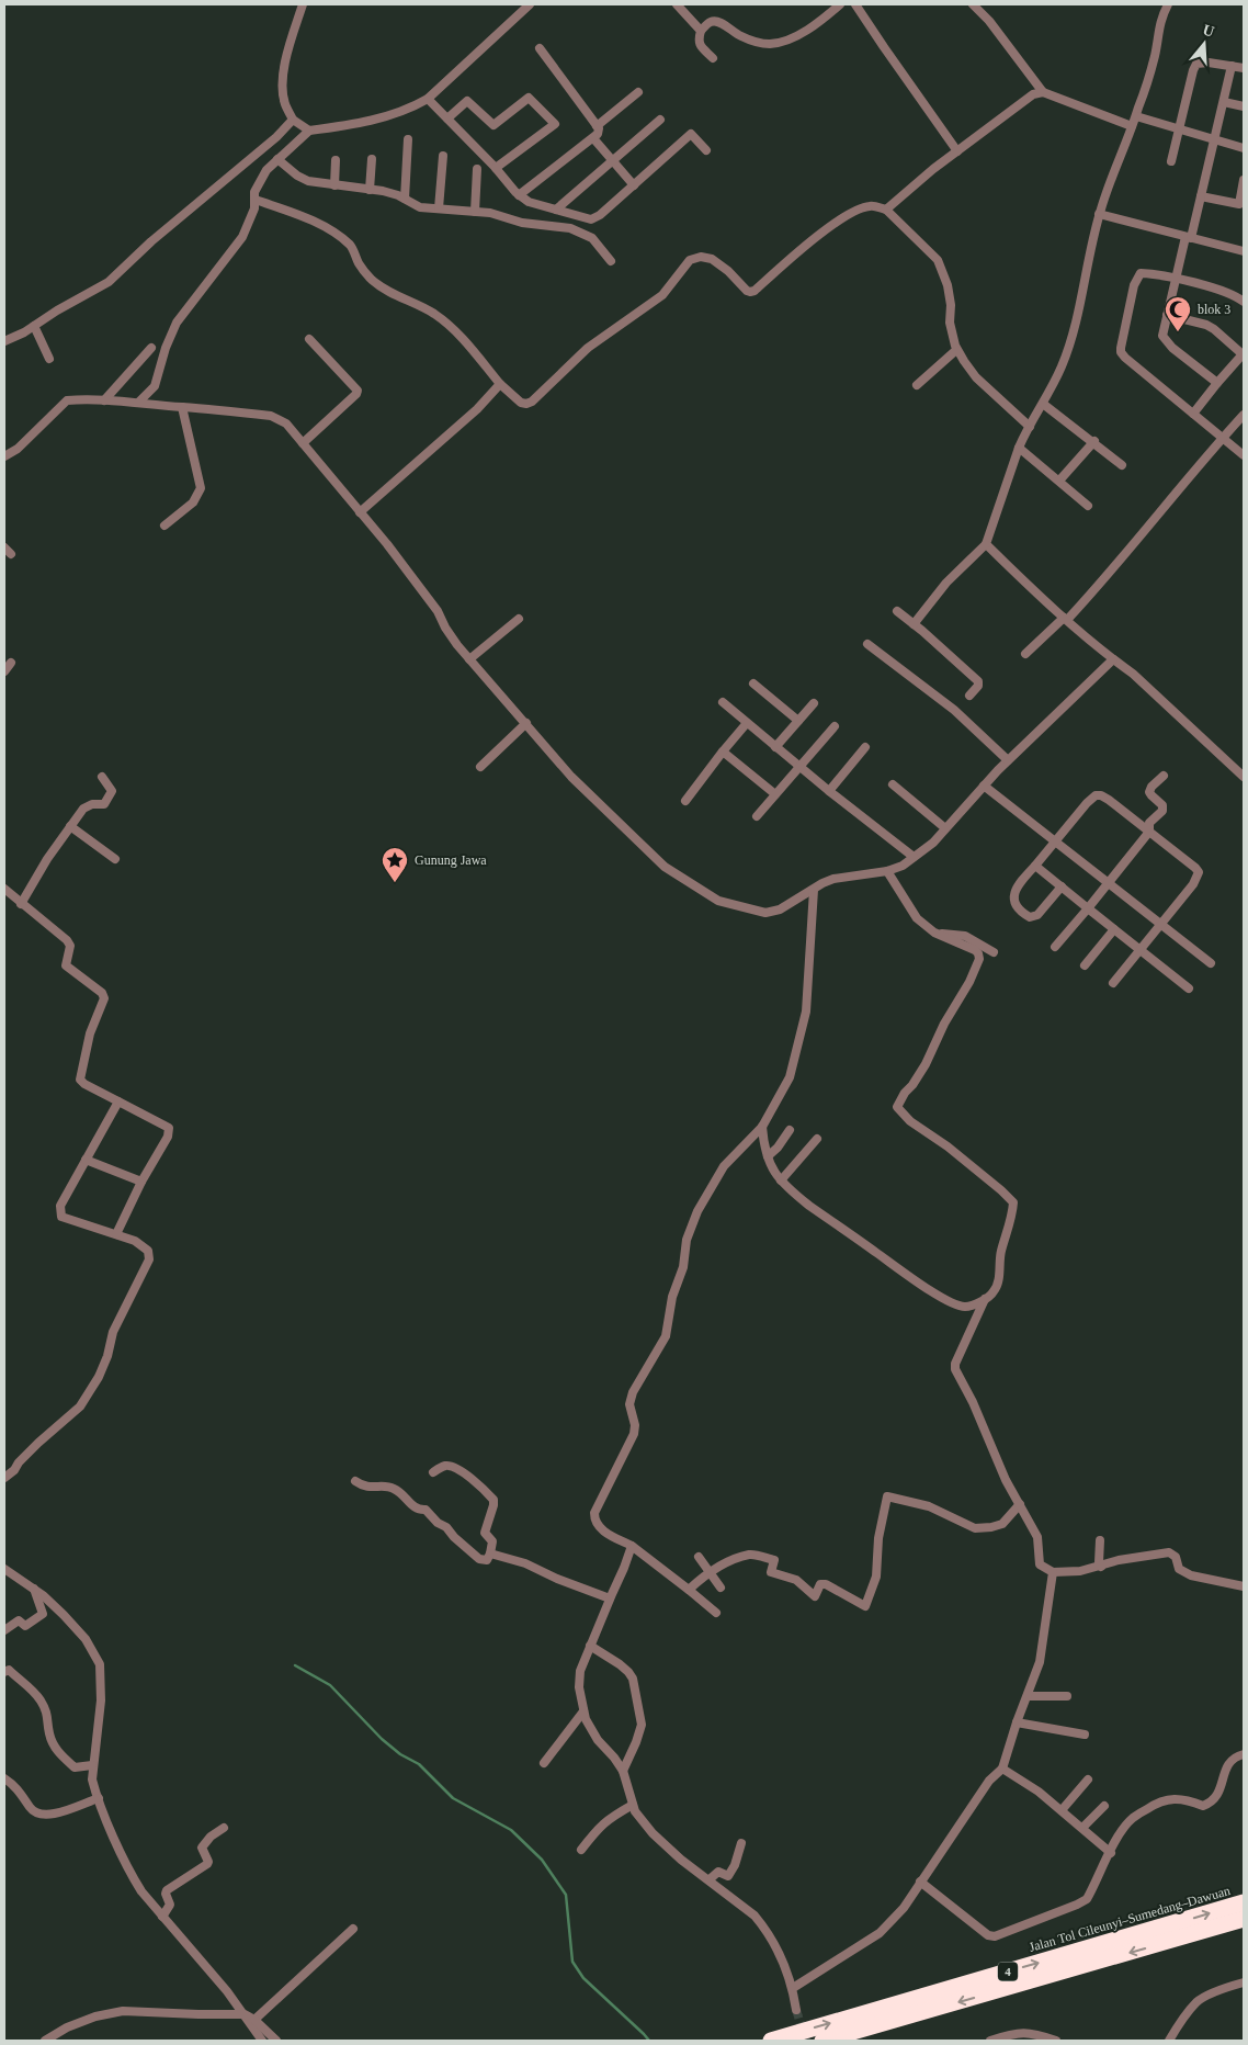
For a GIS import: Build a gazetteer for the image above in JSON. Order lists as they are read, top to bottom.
{
  "streets": {
    "highway": ["Jalan Tol Cileunyi–Sumedang–Dawuan", "4"]
  },
  "places": {
    "mosque": ["blok 3"],
    "place": ["Gunung Jawa"]
  },
  "north": "top"
}
